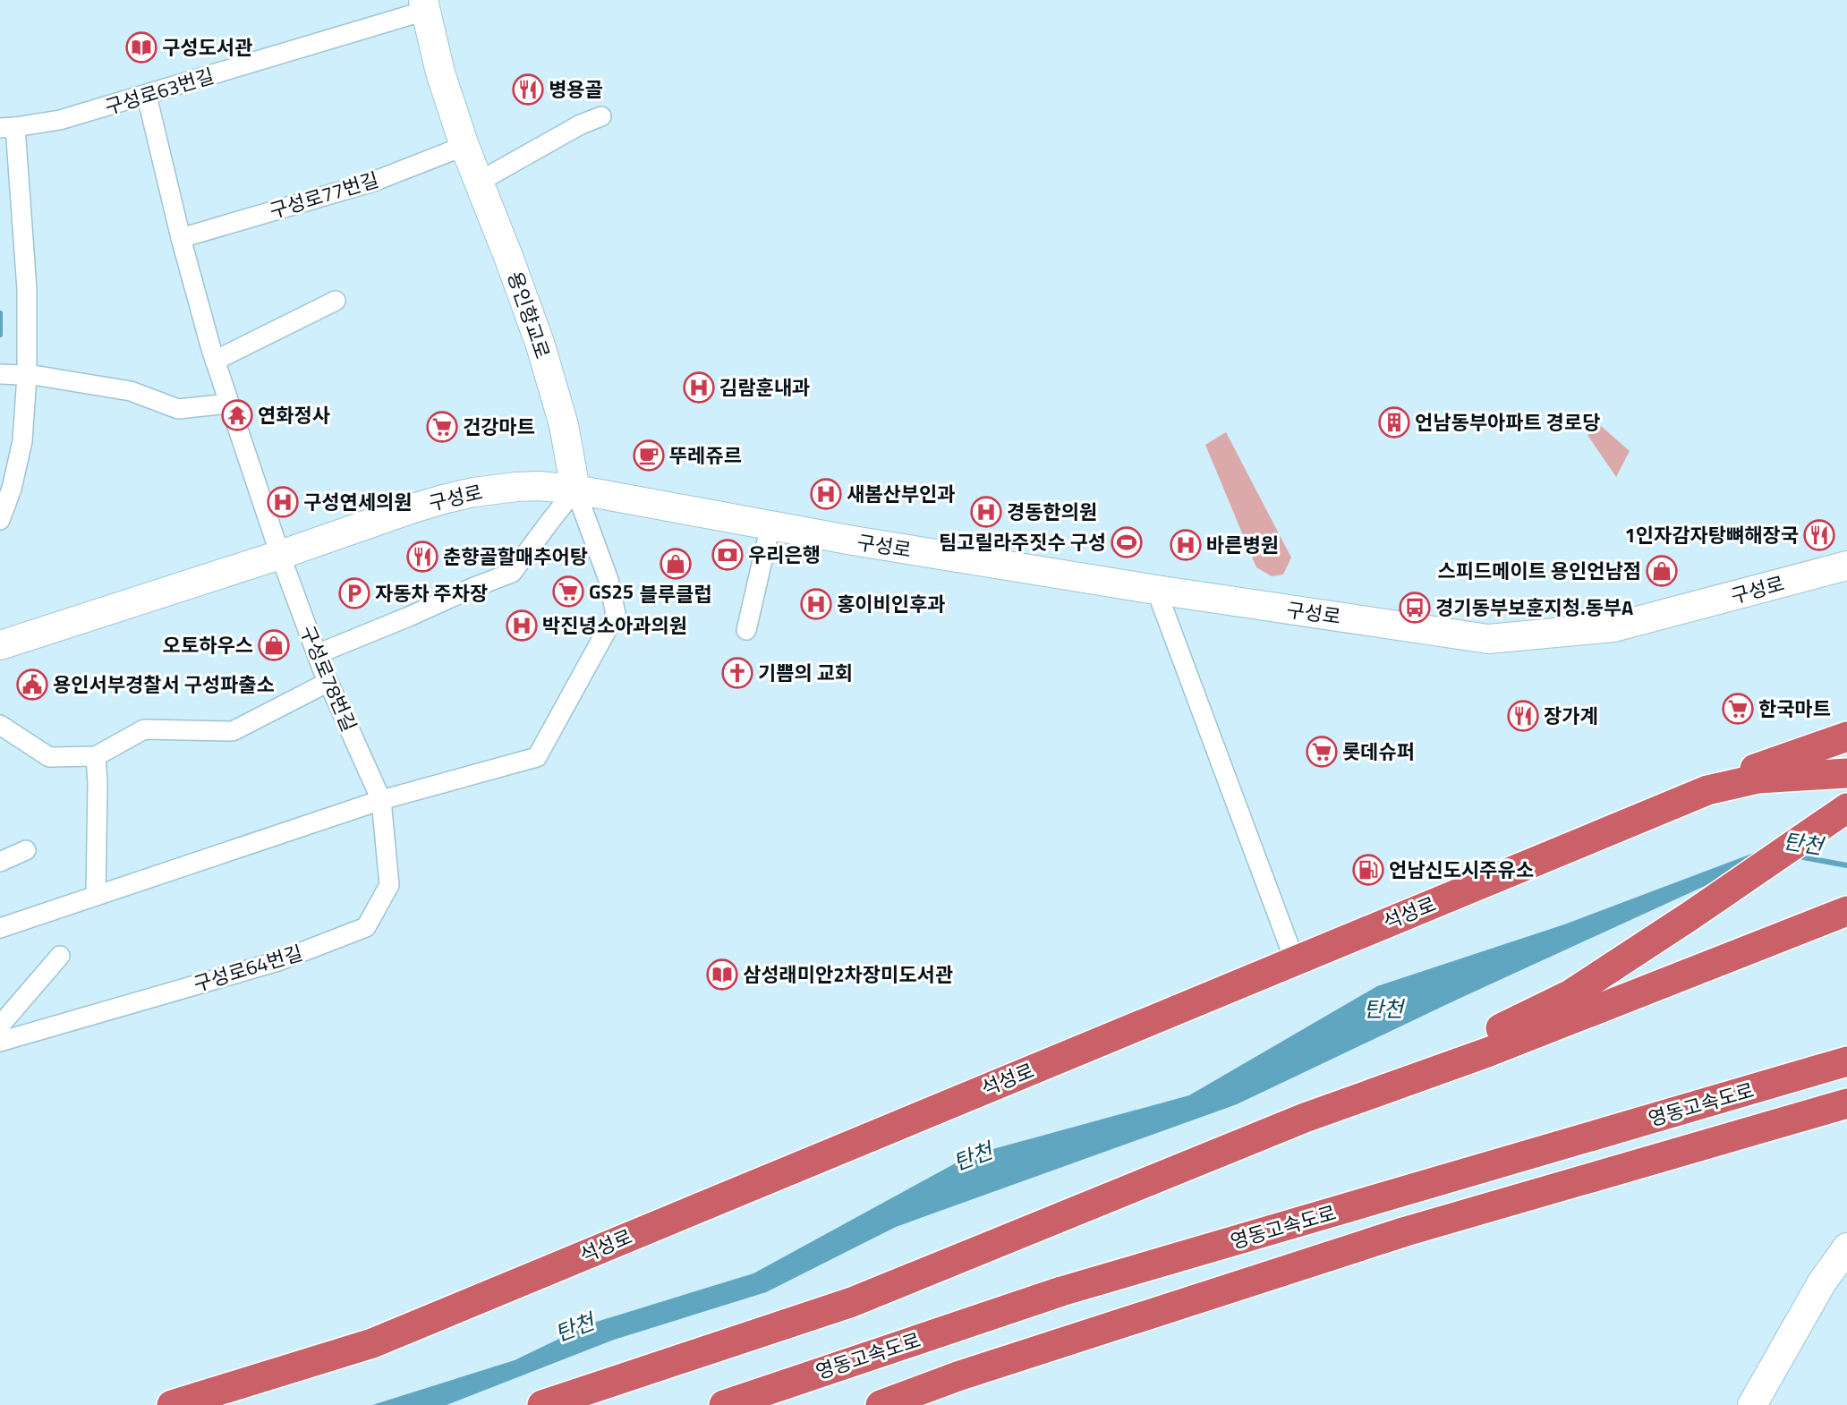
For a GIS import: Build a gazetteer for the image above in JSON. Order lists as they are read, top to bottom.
{
  "streets": {
    "highway": ["석성로", "영동고속도로"],
    "main road": ["용인향교로", "구성로"],
    "street": [
      "구성로63번길",
      "구성로77번길",
      "구성로78번길",
      "구성로64번길"
    ]
  },
  "crossings": [
    ["구성로63번길", "용인향교로"],
    ["구성로77번길", "용인향교로"],
    ["용인향교로", "구성로"],
    ["구성로", "구성로78번길"],
    ["구성로78번길", "구성로64번길"]
  ],
  "water": ["탄천"],
  "places": {
    "library": ["구성도서관", "삼성래미안2차장미도서관"],
    "restaurant": [
      "병용골",
      "1인자감자탕뼈해장국",
      "춘향골할매추어탕",
      "장가계"
    ],
    "hospital": [
      "김람훈내과",
      "새봄산부인과",
      "구성연세의원",
      "경동한의원",
      "바른병원",
      "홍이비인후과",
      "박진녕소아과의원"
    ],
    "temple": ["연화정사"],
    "building": ["언남동부아파트 경로당"],
    "supermarket": [
      "건강마트",
      "GS25",
      "한국마트",
      "롯데슈퍼"
    ],
    "cafe": ["뚜레쥬르"],
    "sports": ["팀고릴라주짓수 구성"],
    "bank": ["우리은행"],
    "shop": ["블루클럽", "스피드메이트 용인언남점", "오토하우스"],
    "parking": ["자동차 주차장"],
    "bus stop": ["경기동부보훈지청.동부A"],
    "church": ["기쁨의 교회"],
    "public building": ["용인서부경찰서 구성파출소"],
    "fuel station": ["언남신도시주유소"]
  }
}
